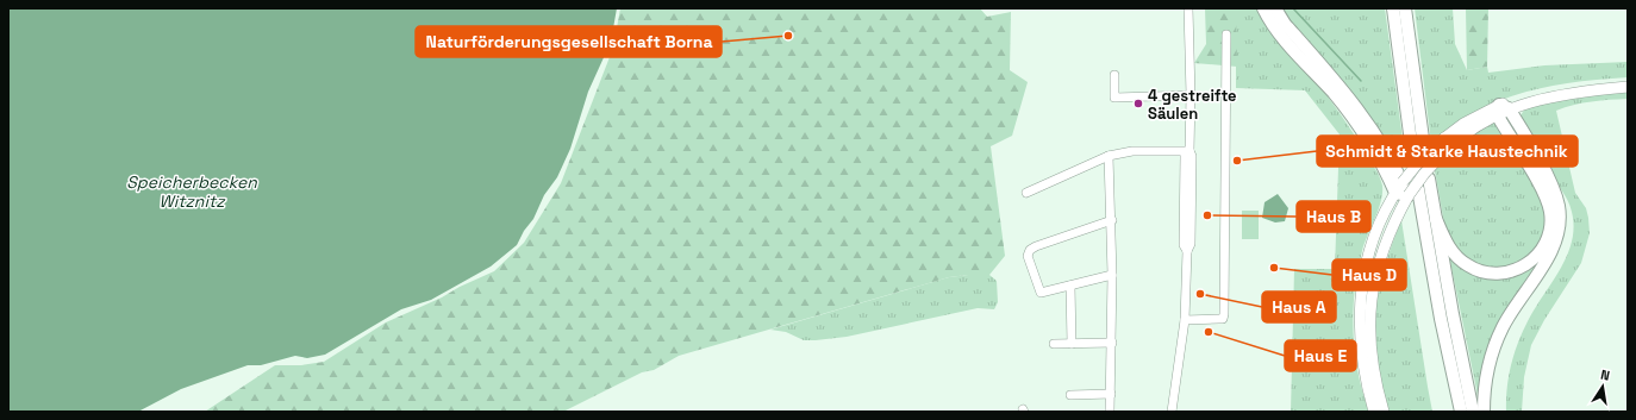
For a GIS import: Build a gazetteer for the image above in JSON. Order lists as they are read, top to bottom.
{
  "water": ["Speicherbecken Witznitz"],
  "places": [
    "Naturförderungsgesellschaft Borna",
    "4 gestreifte Säulen",
    "Schmidt & Starke Haustechnik",
    "Haus B",
    "Haus D",
    "Haus A",
    "Haus E"
  ],
  "north": "top"
}
